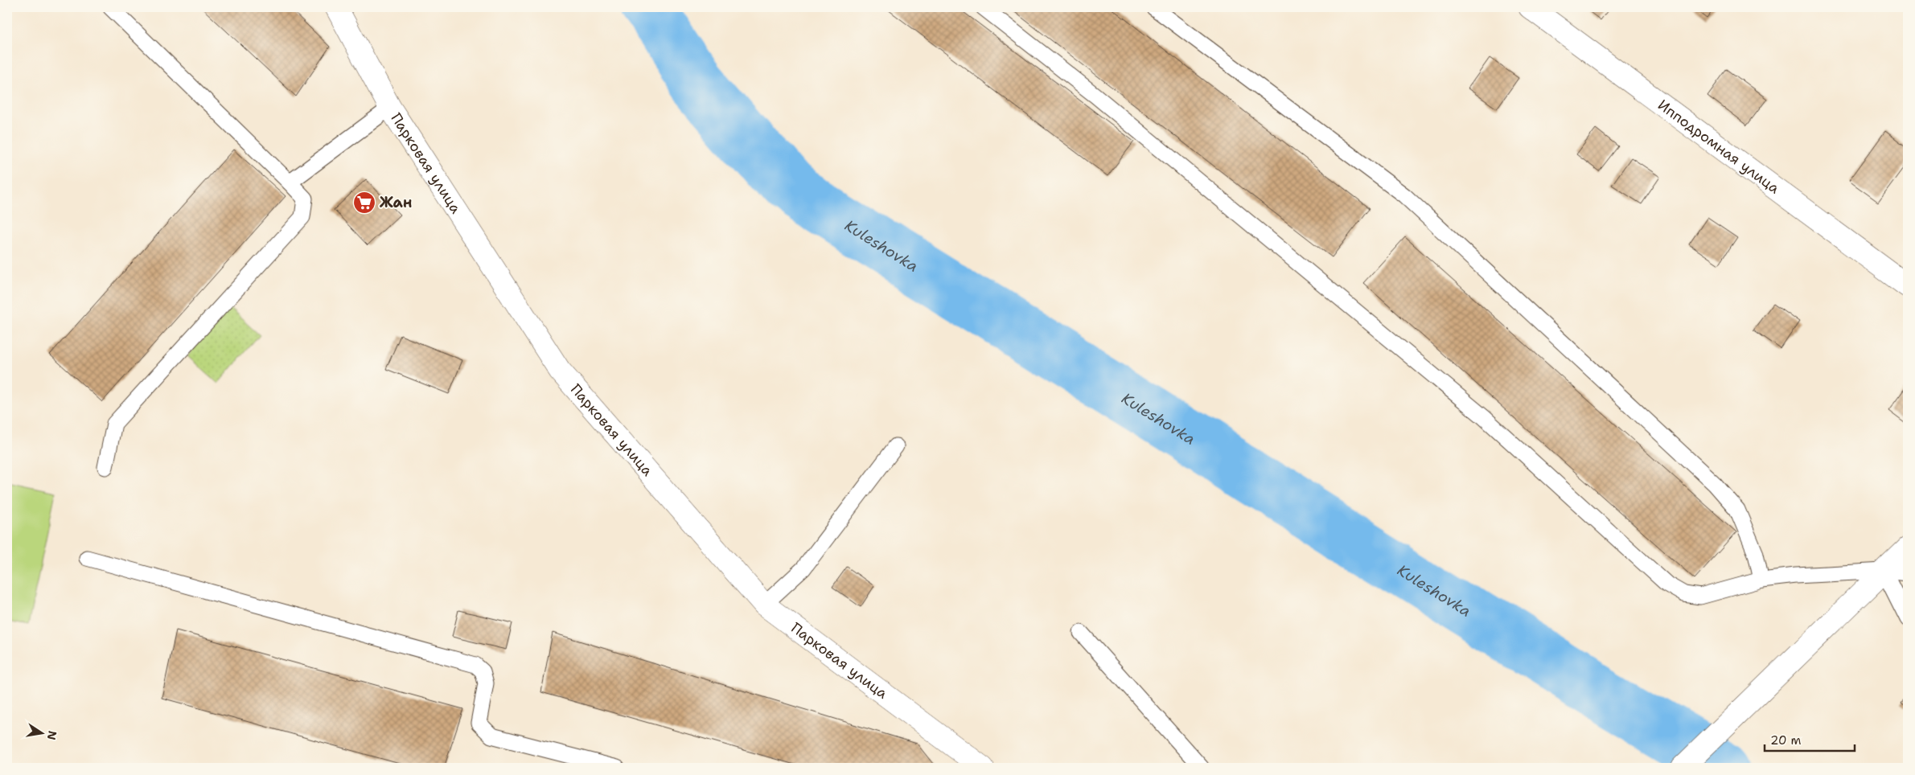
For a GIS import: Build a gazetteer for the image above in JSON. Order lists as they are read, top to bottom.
{
  "streets": {
    "street": ["Ипподромная улица", "Парковая улица"]
  },
  "water": ["Kuleshovka"],
  "places": {
    "supermarket": ["Жан"]
  },
  "scale_bar": "20 m",
  "north": "right"
}
